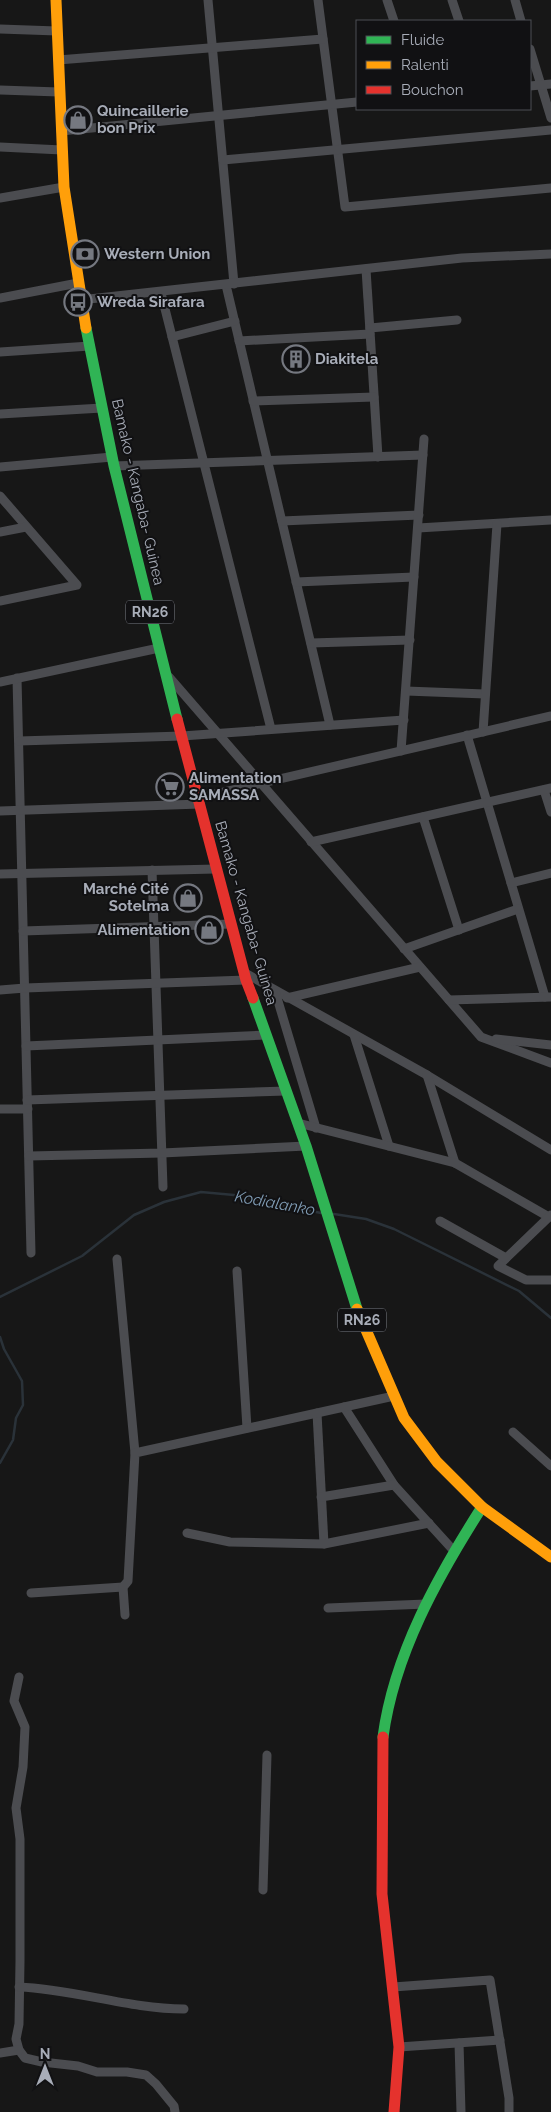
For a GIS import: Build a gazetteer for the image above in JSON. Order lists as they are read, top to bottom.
{
  "streets": {
    "main road": ["Bamako - Kangaba- Guinea", "RN26"]
  },
  "water": ["Kodialanko"],
  "places": {
    "shop": ["Quincaillerie bon Prix", "Marché Cité Sotelma", "Alimentation"],
    "bank": ["Western Union"],
    "bus stop": ["Wreda Sirafara"],
    "building": ["Diakitela"],
    "supermarket": ["Alimentation SAMASSA"]
  },
  "legend": ["Fluide", "Ralenti", "Bouchon"],
  "north": "top"
}
